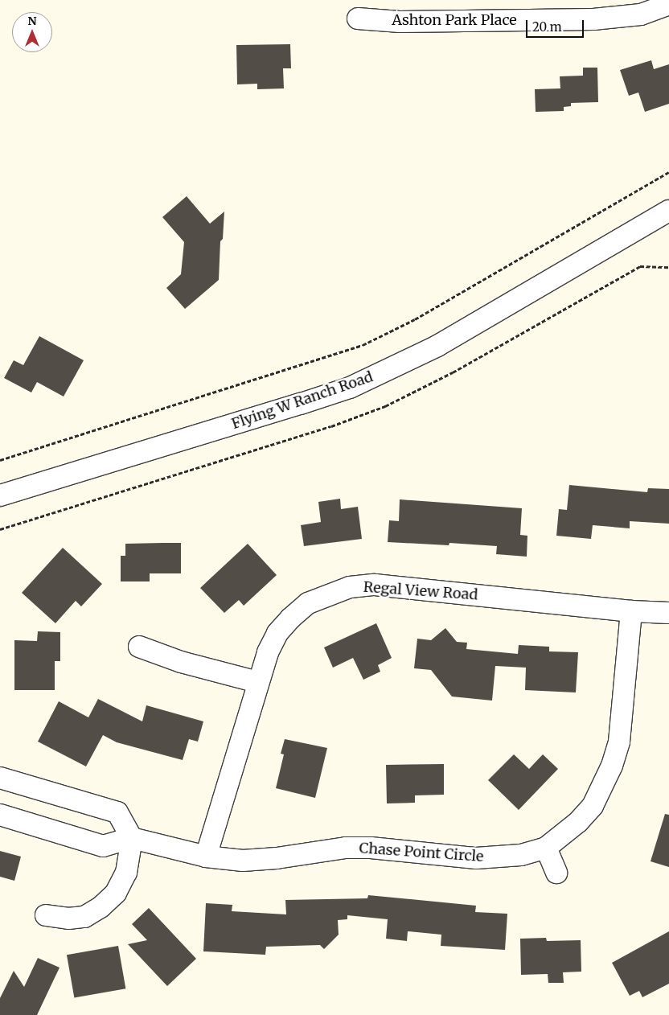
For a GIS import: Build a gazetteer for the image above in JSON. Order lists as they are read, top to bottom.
{
  "streets": {
    "street": [
      "Ashton Park Place",
      "Flying W Ranch Road",
      "Regal View Road",
      "Chase Point Circle"
    ]
  },
  "crossings": [
    ["Regal View Road", "Chase Point Circle"]
  ],
  "scale_bar": "20 m",
  "north": "top"
}
